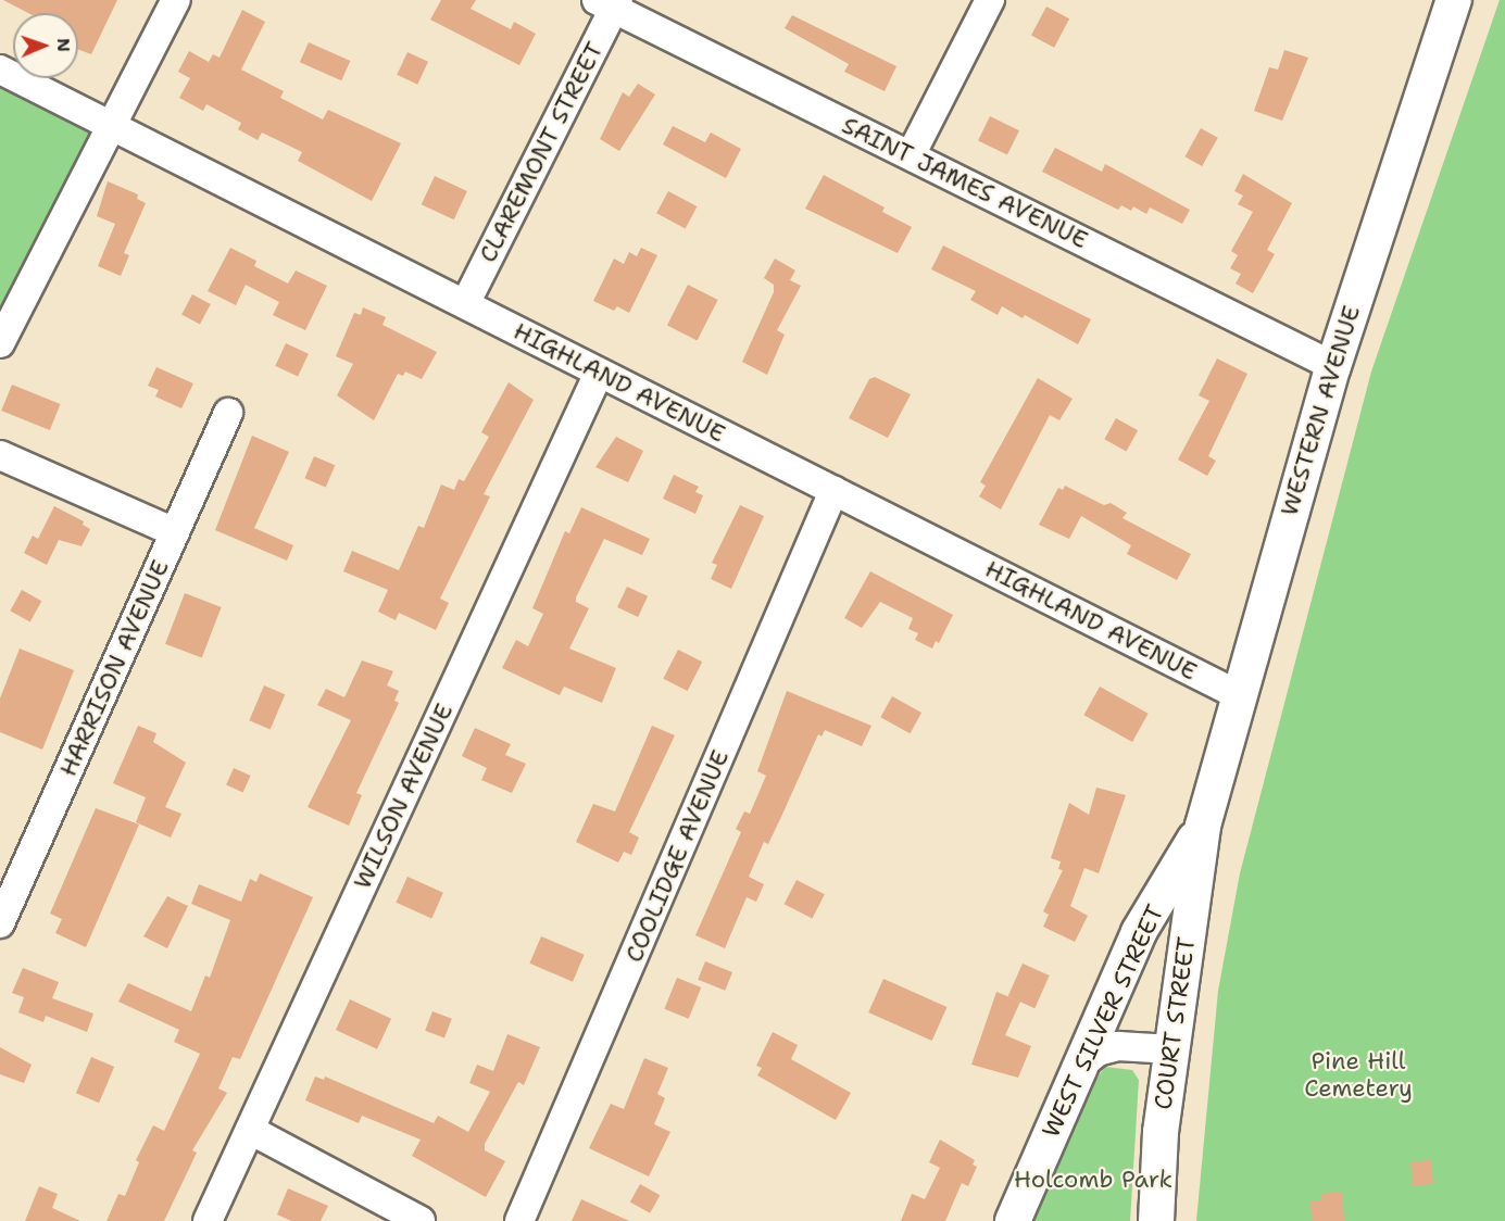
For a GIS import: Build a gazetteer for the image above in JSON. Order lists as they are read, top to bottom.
{
  "streets": {
    "main road": ["WESTERN AVENUE", "WEST SILVER STREET", "COURT STREET"],
    "street": [
      "CLAREMONT STREET",
      "SAINT JAMES AVENUE",
      "HIGHLAND AVENUE",
      "HARRISON AVENUE",
      "WILSON AVENUE",
      "COOLIDGE AVENUE"
    ]
  },
  "crossings": [
    ["CLAREMONT STREET", "SAINT JAMES AVENUE"],
    ["CLAREMONT STREET", "HIGHLAND AVENUE"],
    ["SAINT JAMES AVENUE", "WESTERN AVENUE"],
    ["HIGHLAND AVENUE", "WESTERN AVENUE"],
    ["HIGHLAND AVENUE", "WILSON AVENUE"],
    ["HIGHLAND AVENUE", "COOLIDGE AVENUE"],
    ["WESTERN AVENUE", "WEST SILVER STREET"],
    ["WESTERN AVENUE", "COURT STREET"],
    ["WEST SILVER STREET", "COURT STREET"]
  ],
  "parks": ["Pine Hill Cemetery", "Holcomb Park"],
  "north": "right"
}
